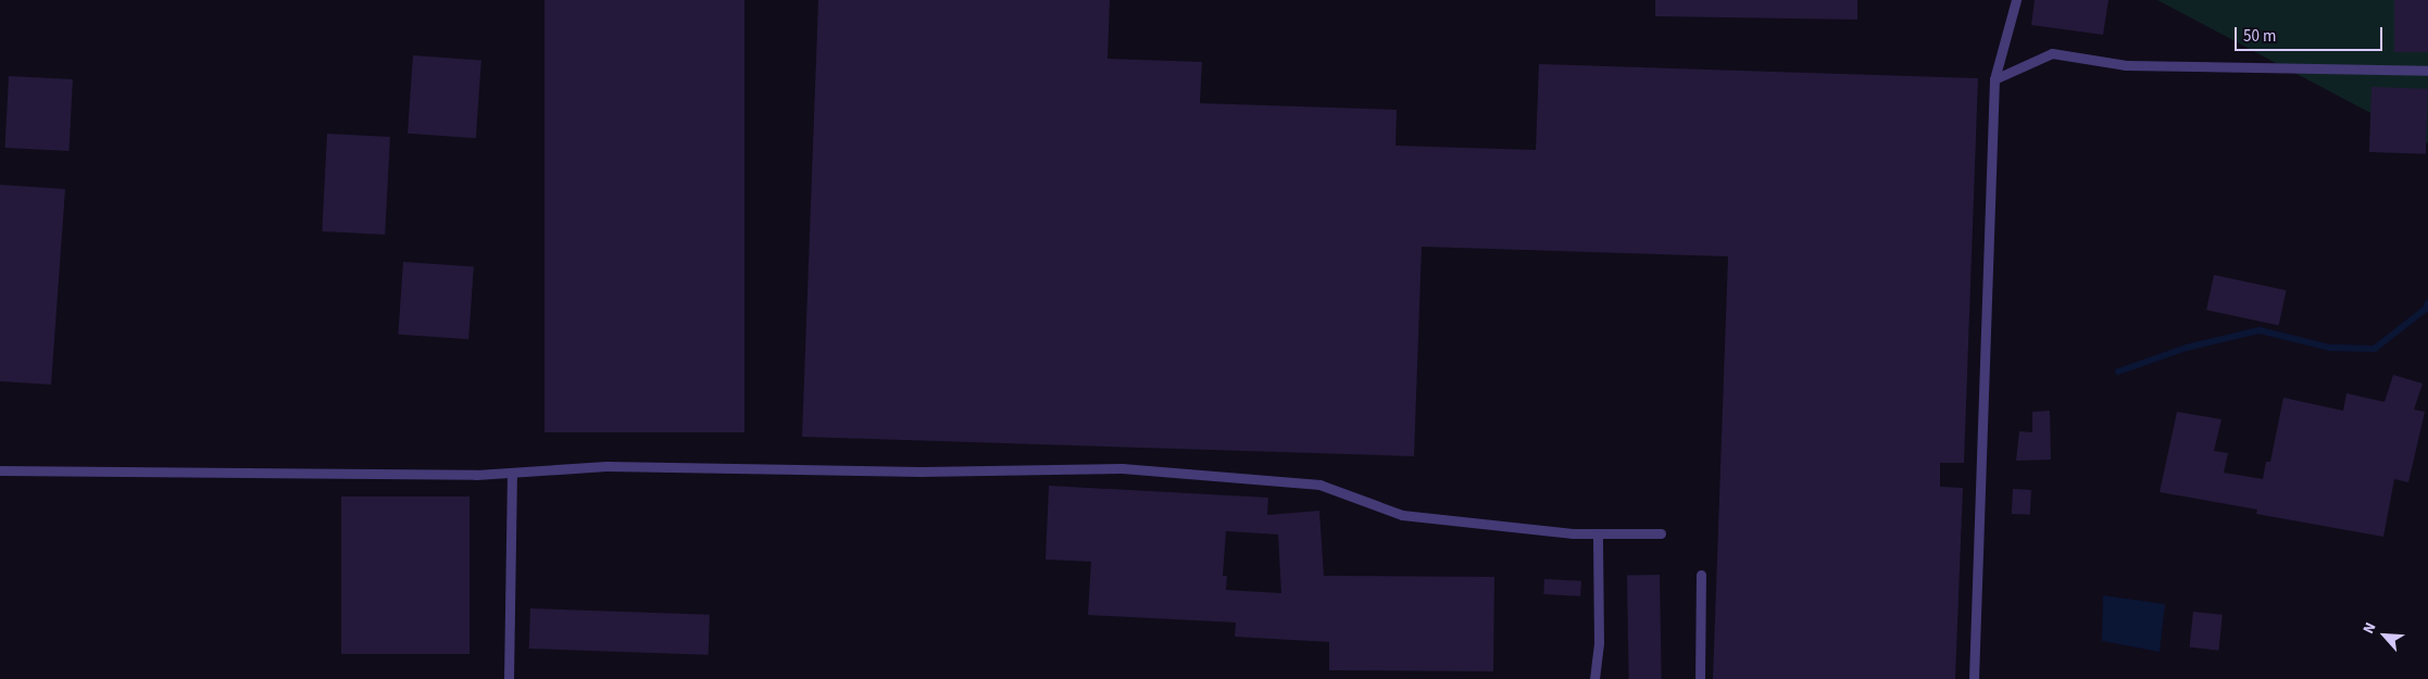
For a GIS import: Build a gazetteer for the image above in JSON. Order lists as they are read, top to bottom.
{
  "scale_bar": "50 m",
  "north": "top left"
}
